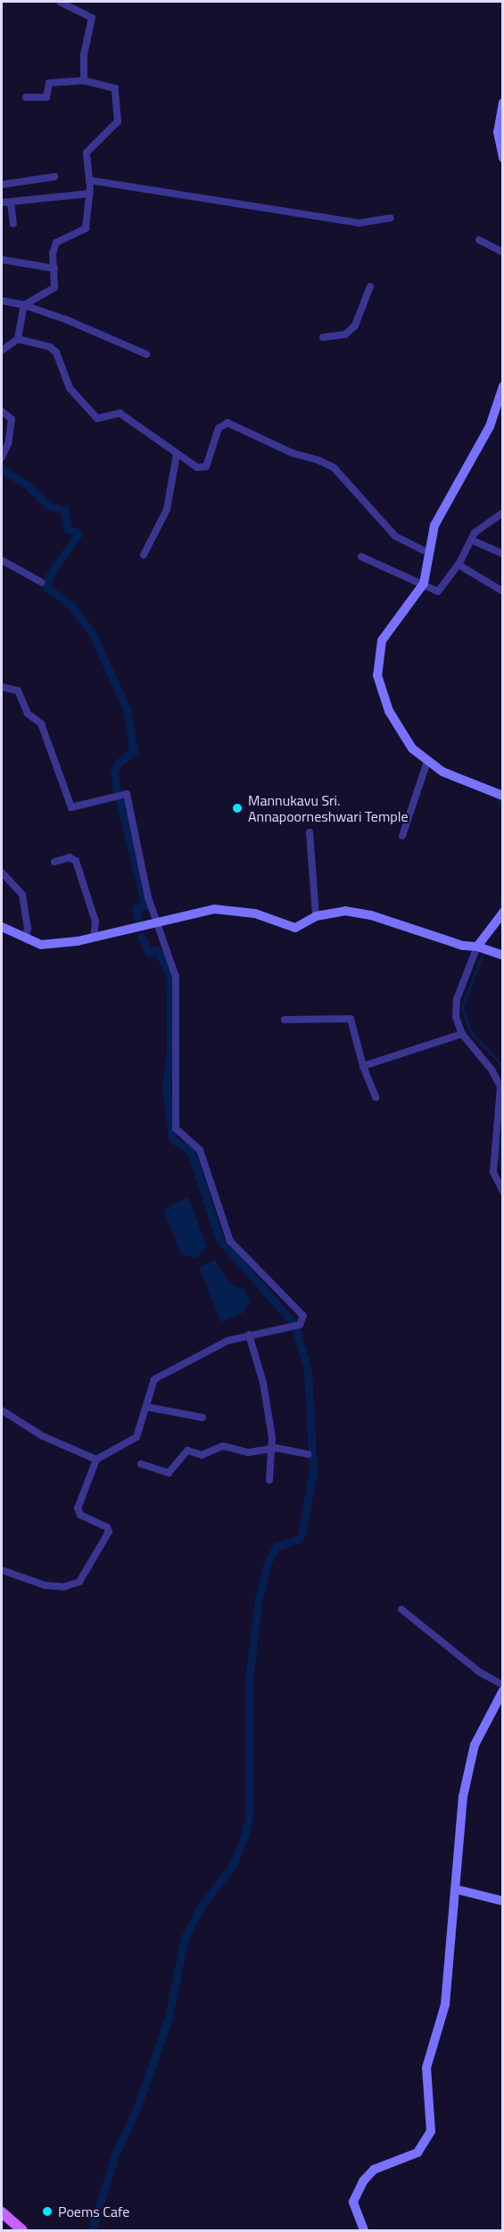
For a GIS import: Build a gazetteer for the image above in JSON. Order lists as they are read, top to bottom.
{
  "places": ["Mannukavu Sri. Annapoorneshwari Temple", "Poems Cafe"]
}
